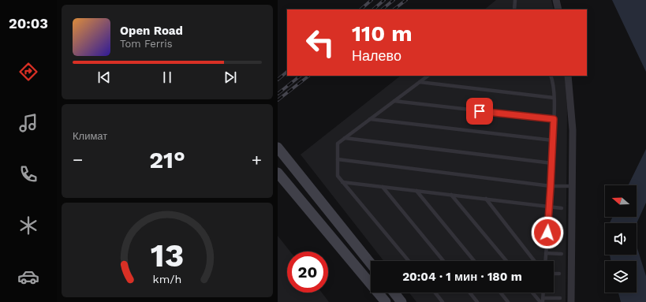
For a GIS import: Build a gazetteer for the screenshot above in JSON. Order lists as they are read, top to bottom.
{
  "north": "left",
  "page": {
    "tabs": "20:03",
    "turn": ["110 m", "Налево"],
    "song": ["Open Road", "Tom Ferris"],
    "tile": "Климат",
    "heat": ["−", "21°", "+"],
    "limit": "20",
    "trip": "20:04 · 1 мин · 180 m",
    "gauge": ["13", "km/h"]
  }
}
